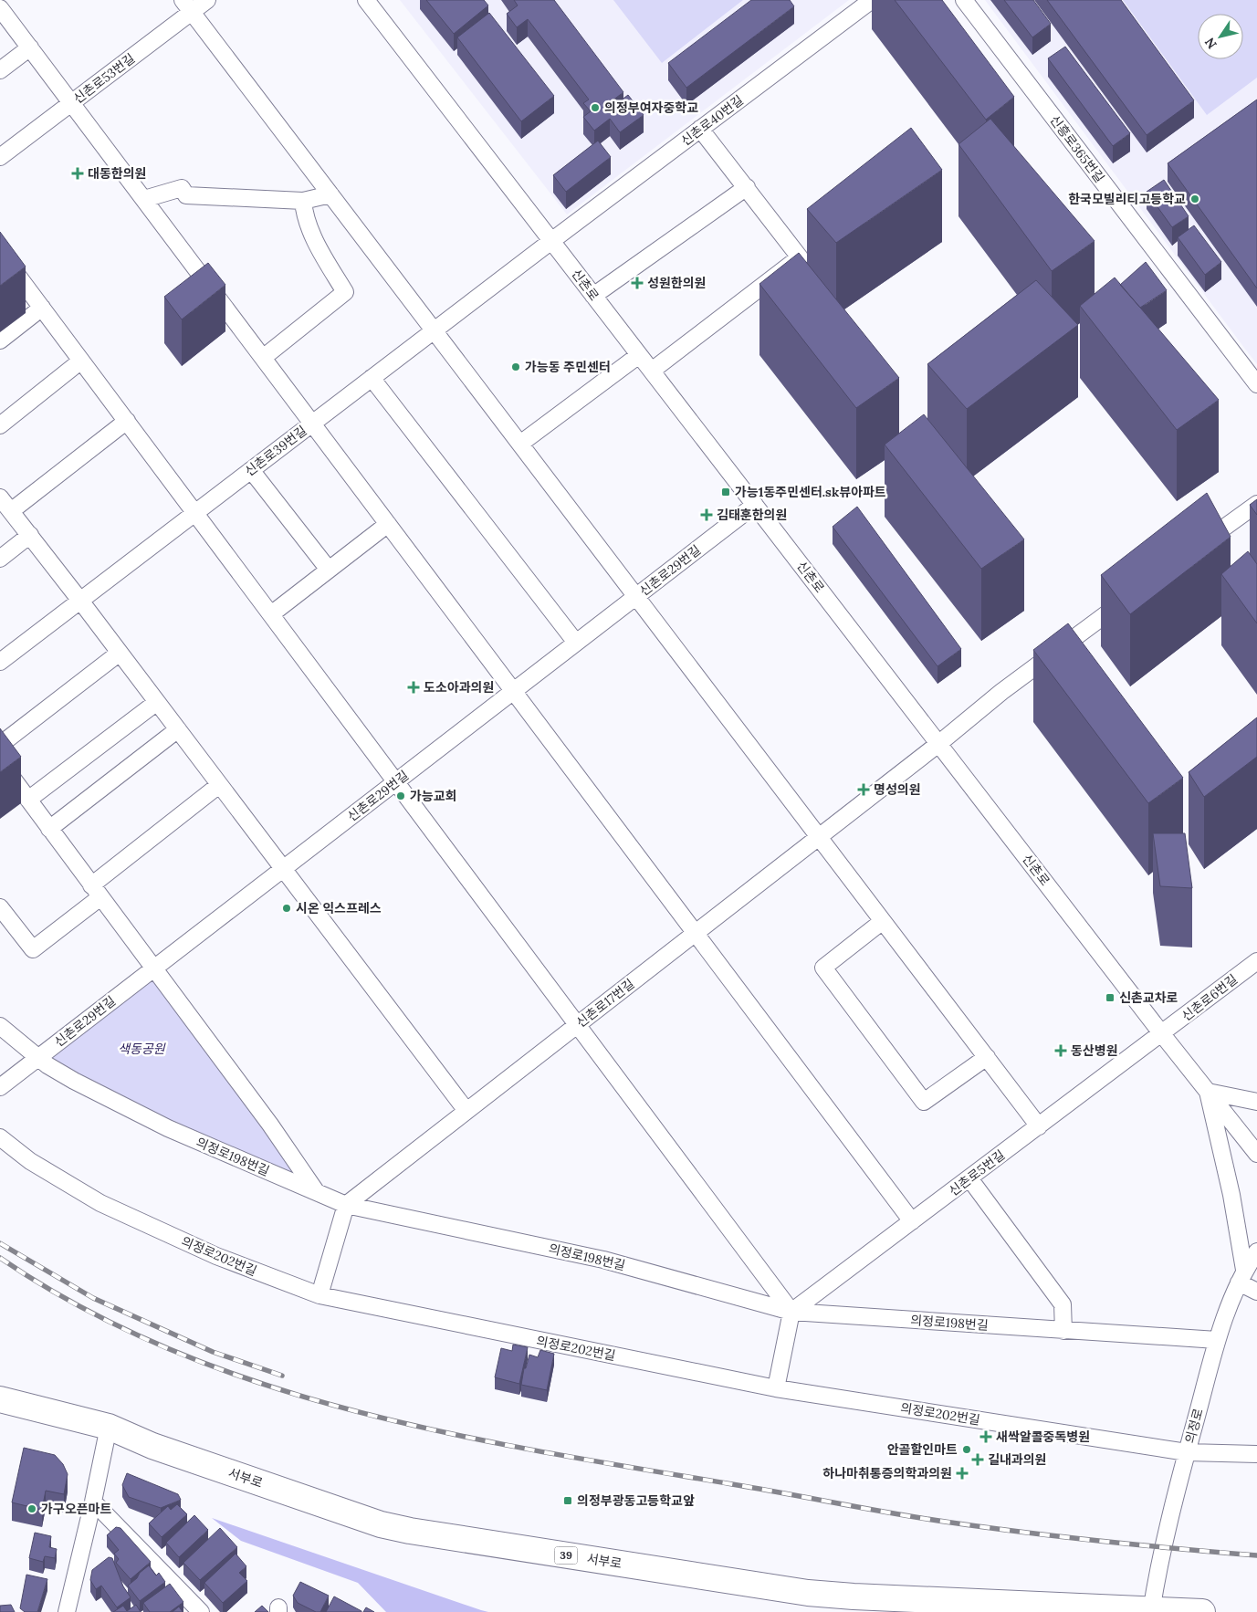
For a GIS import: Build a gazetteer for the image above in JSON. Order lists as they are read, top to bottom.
{
  "streets": {
    "main road": ["서부로", "39"],
    "street": [
      "신촌로53번길",
      "신촌로40번길",
      "신흥로365번길",
      "신촌로",
      "신촌로39번길",
      "신촌로29번길",
      "신촌로6번길",
      "신촌로17번길",
      "의정로198번길",
      "신촌로5번길",
      "의정로202번길",
      "의정로"
    ]
  },
  "crossings": [
    ["신촌로40번길", "신촌로"],
    ["신촌로40번길", "신촌로39번길"],
    ["신촌로", "신촌로39번길"],
    ["신촌로", "신촌로29번길"],
    ["신촌로", "신촌로6번길"],
    ["신촌로", "신촌로17번길"],
    ["신촌로", "신촌로5번길"],
    ["신촌로29번길", "의정로198번길"],
    ["신촌로6번길", "신촌로5번길"],
    ["신촌로17번길", "의정로198번길"],
    ["의정로198번길", "신촌로5번길"],
    ["의정로198번길", "의정로"],
    ["의정로202번길", "의정로"],
    ["의정로", "서부로"]
  ],
  "parks": ["색동공원"],
  "places": {
    "other": [
      "의정부여자중학교",
      "한국모빌리티고등학교",
      "가능동 주민센터",
      "가능교회",
      "시온 익스프레스",
      "안골할인마트",
      "가구오픈마트"
    ],
    "health": [
      "대동한의원",
      "성원한의원",
      "김태훈한의원",
      "도소아과의원",
      "명성의원",
      "동산병원",
      "새싹알콜중독병원",
      "길내과의원",
      "하나마취통증의학과의원"
    ],
    "transit": ["가능1동주민센터.sk뷰아파트", "신촌교차로", "의정부광동고등학교앞"]
  },
  "north": "bottom left"
}
